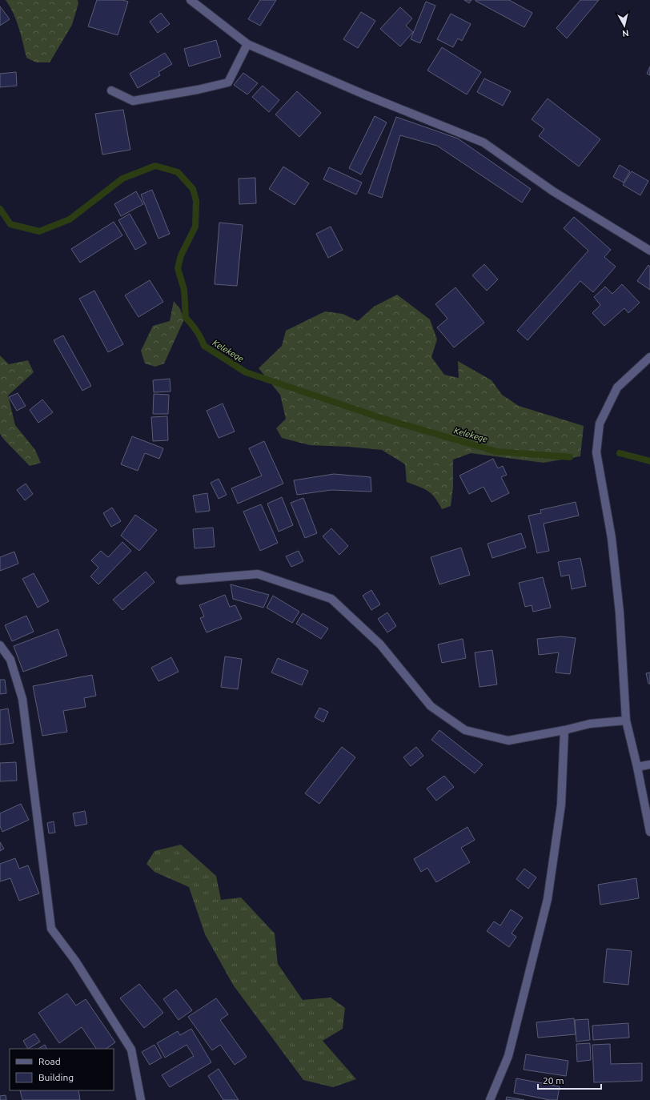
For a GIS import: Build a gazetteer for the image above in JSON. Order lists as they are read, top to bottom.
{
  "water": ["Kelekeqe"],
  "legend": ["Road", "Building"],
  "scale_bar": "20 m",
  "north": "bottom"
}
